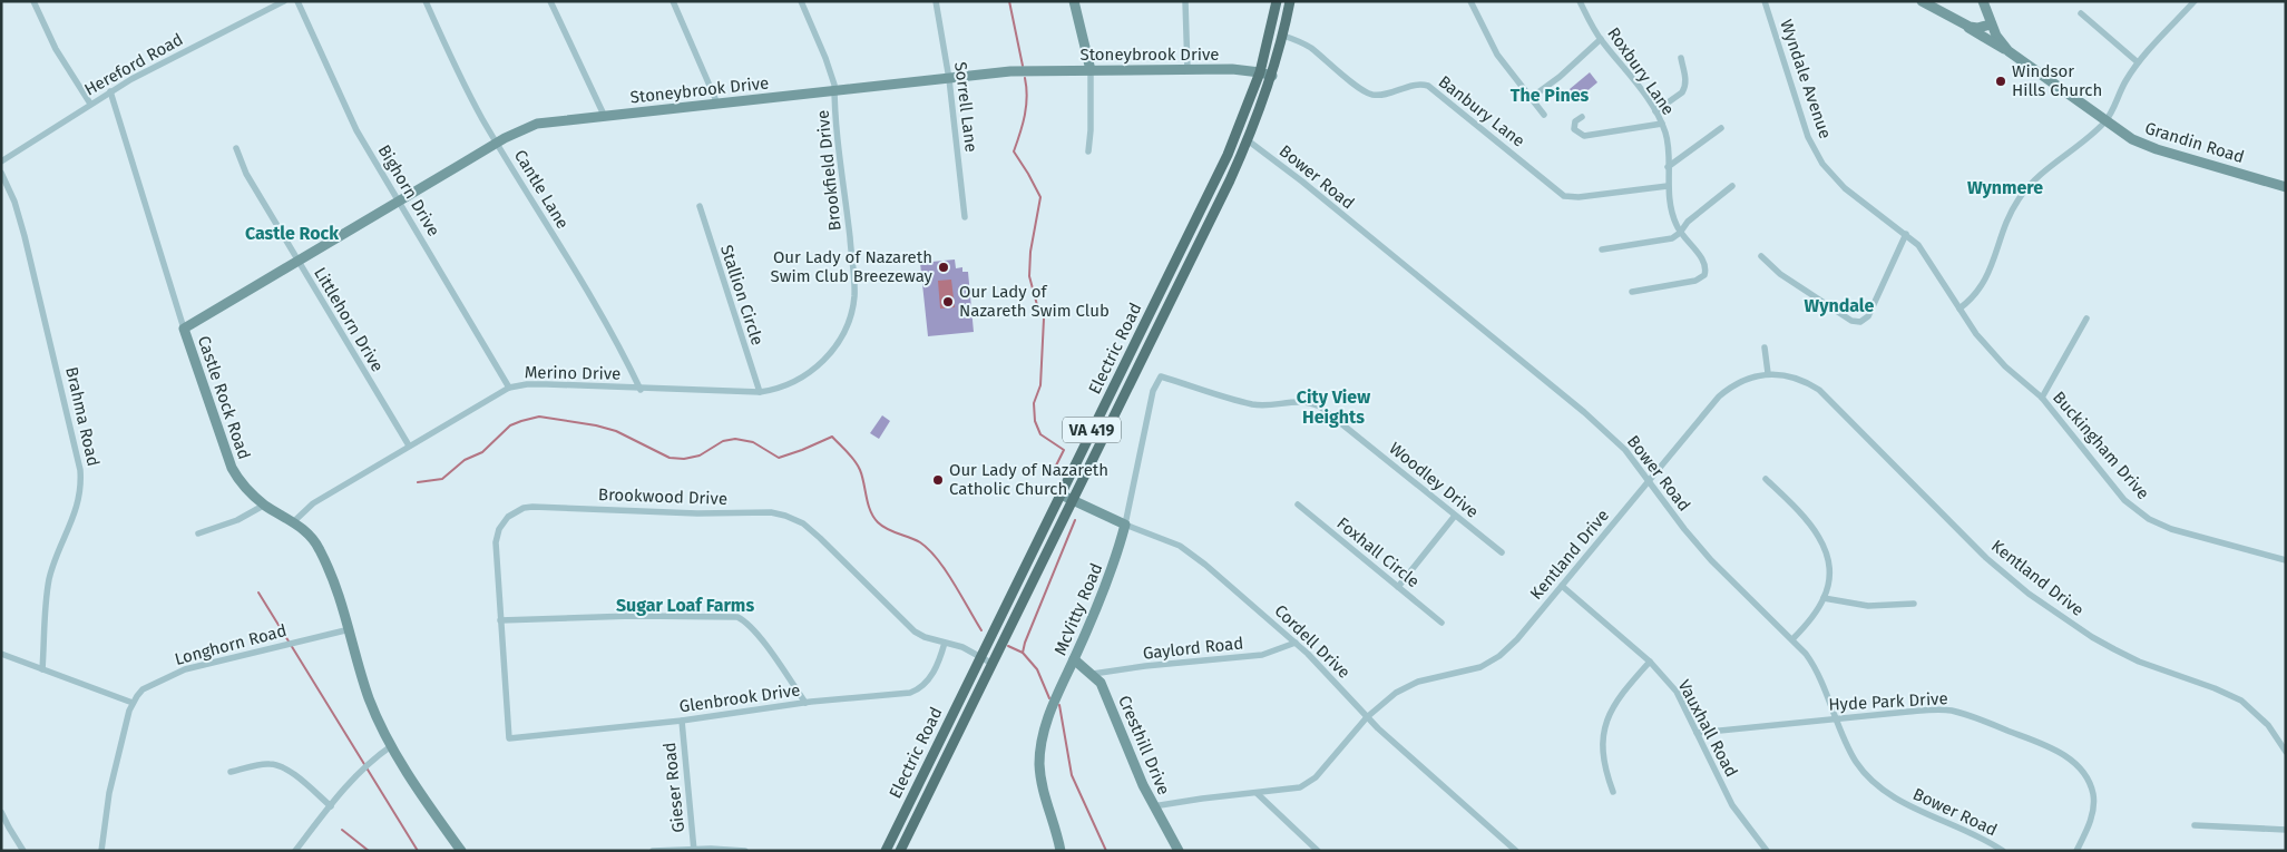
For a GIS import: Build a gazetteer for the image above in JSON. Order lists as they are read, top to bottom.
{
  "streets": {
    "main road": ["Electric Road", "VA 419"],
    "street": [
      "Stoneybrook Drive",
      "Hereford Road",
      "Roxbury Lane",
      "Wyndale Avenue",
      "Sorrell Lane",
      "Banbury Lane",
      "Grandin Road",
      "Brookfield Drive",
      "Bower Road",
      "Cantle Lane",
      "Bighorn Drive",
      "Stallion Circle",
      "Littlehorn Drive",
      "Merino Drive",
      "Castle Rock Road",
      "Brahma Road",
      "Buckingham Drive",
      "Woodley Drive",
      "Brookwood Drive",
      "Foxhall Circle",
      "Kentland Drive",
      "McVitty Road",
      "Cordell Drive",
      "Longhorn Road",
      "Gaylord Road",
      "Glenbrook Drive",
      "Hyde Park Drive",
      "Vauxhall Road",
      "Cresthill Drive",
      "Gieser Road"
    ]
  },
  "crossings": [
    ["Stoneybrook Drive", "Sorrell Lane"],
    ["Stoneybrook Drive", "Brookfield Drive"],
    ["Stoneybrook Drive", "Cantle Lane"],
    ["Stoneybrook Drive", "Bighorn Drive"],
    ["Stoneybrook Drive", "Littlehorn Drive"],
    ["Stoneybrook Drive", "Electric Road"],
    ["Stoneybrook Drive", "Castle Rock Road"],
    ["Hereford Road", "Castle Rock Road"],
    ["Roxbury Lane", "Banbury Lane"],
    ["Wyndale Avenue", "Buckingham Drive"],
    ["Banbury Lane", "Electric Road"],
    ["Brookfield Drive", "Merino Drive"],
    ["Bower Road", "Electric Road"],
    ["Bower Road", "Kentland Drive"],
    ["Bower Road", "Hyde Park Drive"],
    ["Cantle Lane", "Merino Drive"],
    ["Bighorn Drive", "Merino Drive"],
    ["Stallion Circle", "Merino Drive"],
    ["Littlehorn Drive", "Merino Drive"],
    ["Electric Road", "Brookwood Drive"],
    ["Electric Road", "Cordell Drive"],
    ["Merino Drive", "Castle Rock Road"],
    ["Castle Rock Road", "Longhorn Road"],
    ["Woodley Drive", "McVitty Road"],
    ["Brookwood Drive", "Glenbrook Drive"],
    ["Kentland Drive", "Cordell Drive"],
    ["Kentland Drive", "Vauxhall Road"],
    ["Kentland Drive", "Cresthill Drive"],
    ["McVitty Road", "Cordell Drive"],
    ["McVitty Road", "Cresthill Drive"],
    ["Cordell Drive", "Gaylord Road"],
    ["Gaylord Road", "Cresthill Drive"],
    ["Glenbrook Drive", "Gieser Road"],
    ["Hyde Park Drive", "Vauxhall Road"]
  ],
  "districts": [
    "The Pines",
    "Wynmere",
    "Castle Rock",
    "Wyndale",
    "City View Heights",
    "Sugar Loaf Farms"
  ],
  "places": [
    "Windsor Hills Church",
    "Our Lady of Nazareth Swim Club Breezeway",
    "Our Lady of Nazareth Swim Club",
    "Our Lady of Nazareth Catholic Church"
  ]
}
